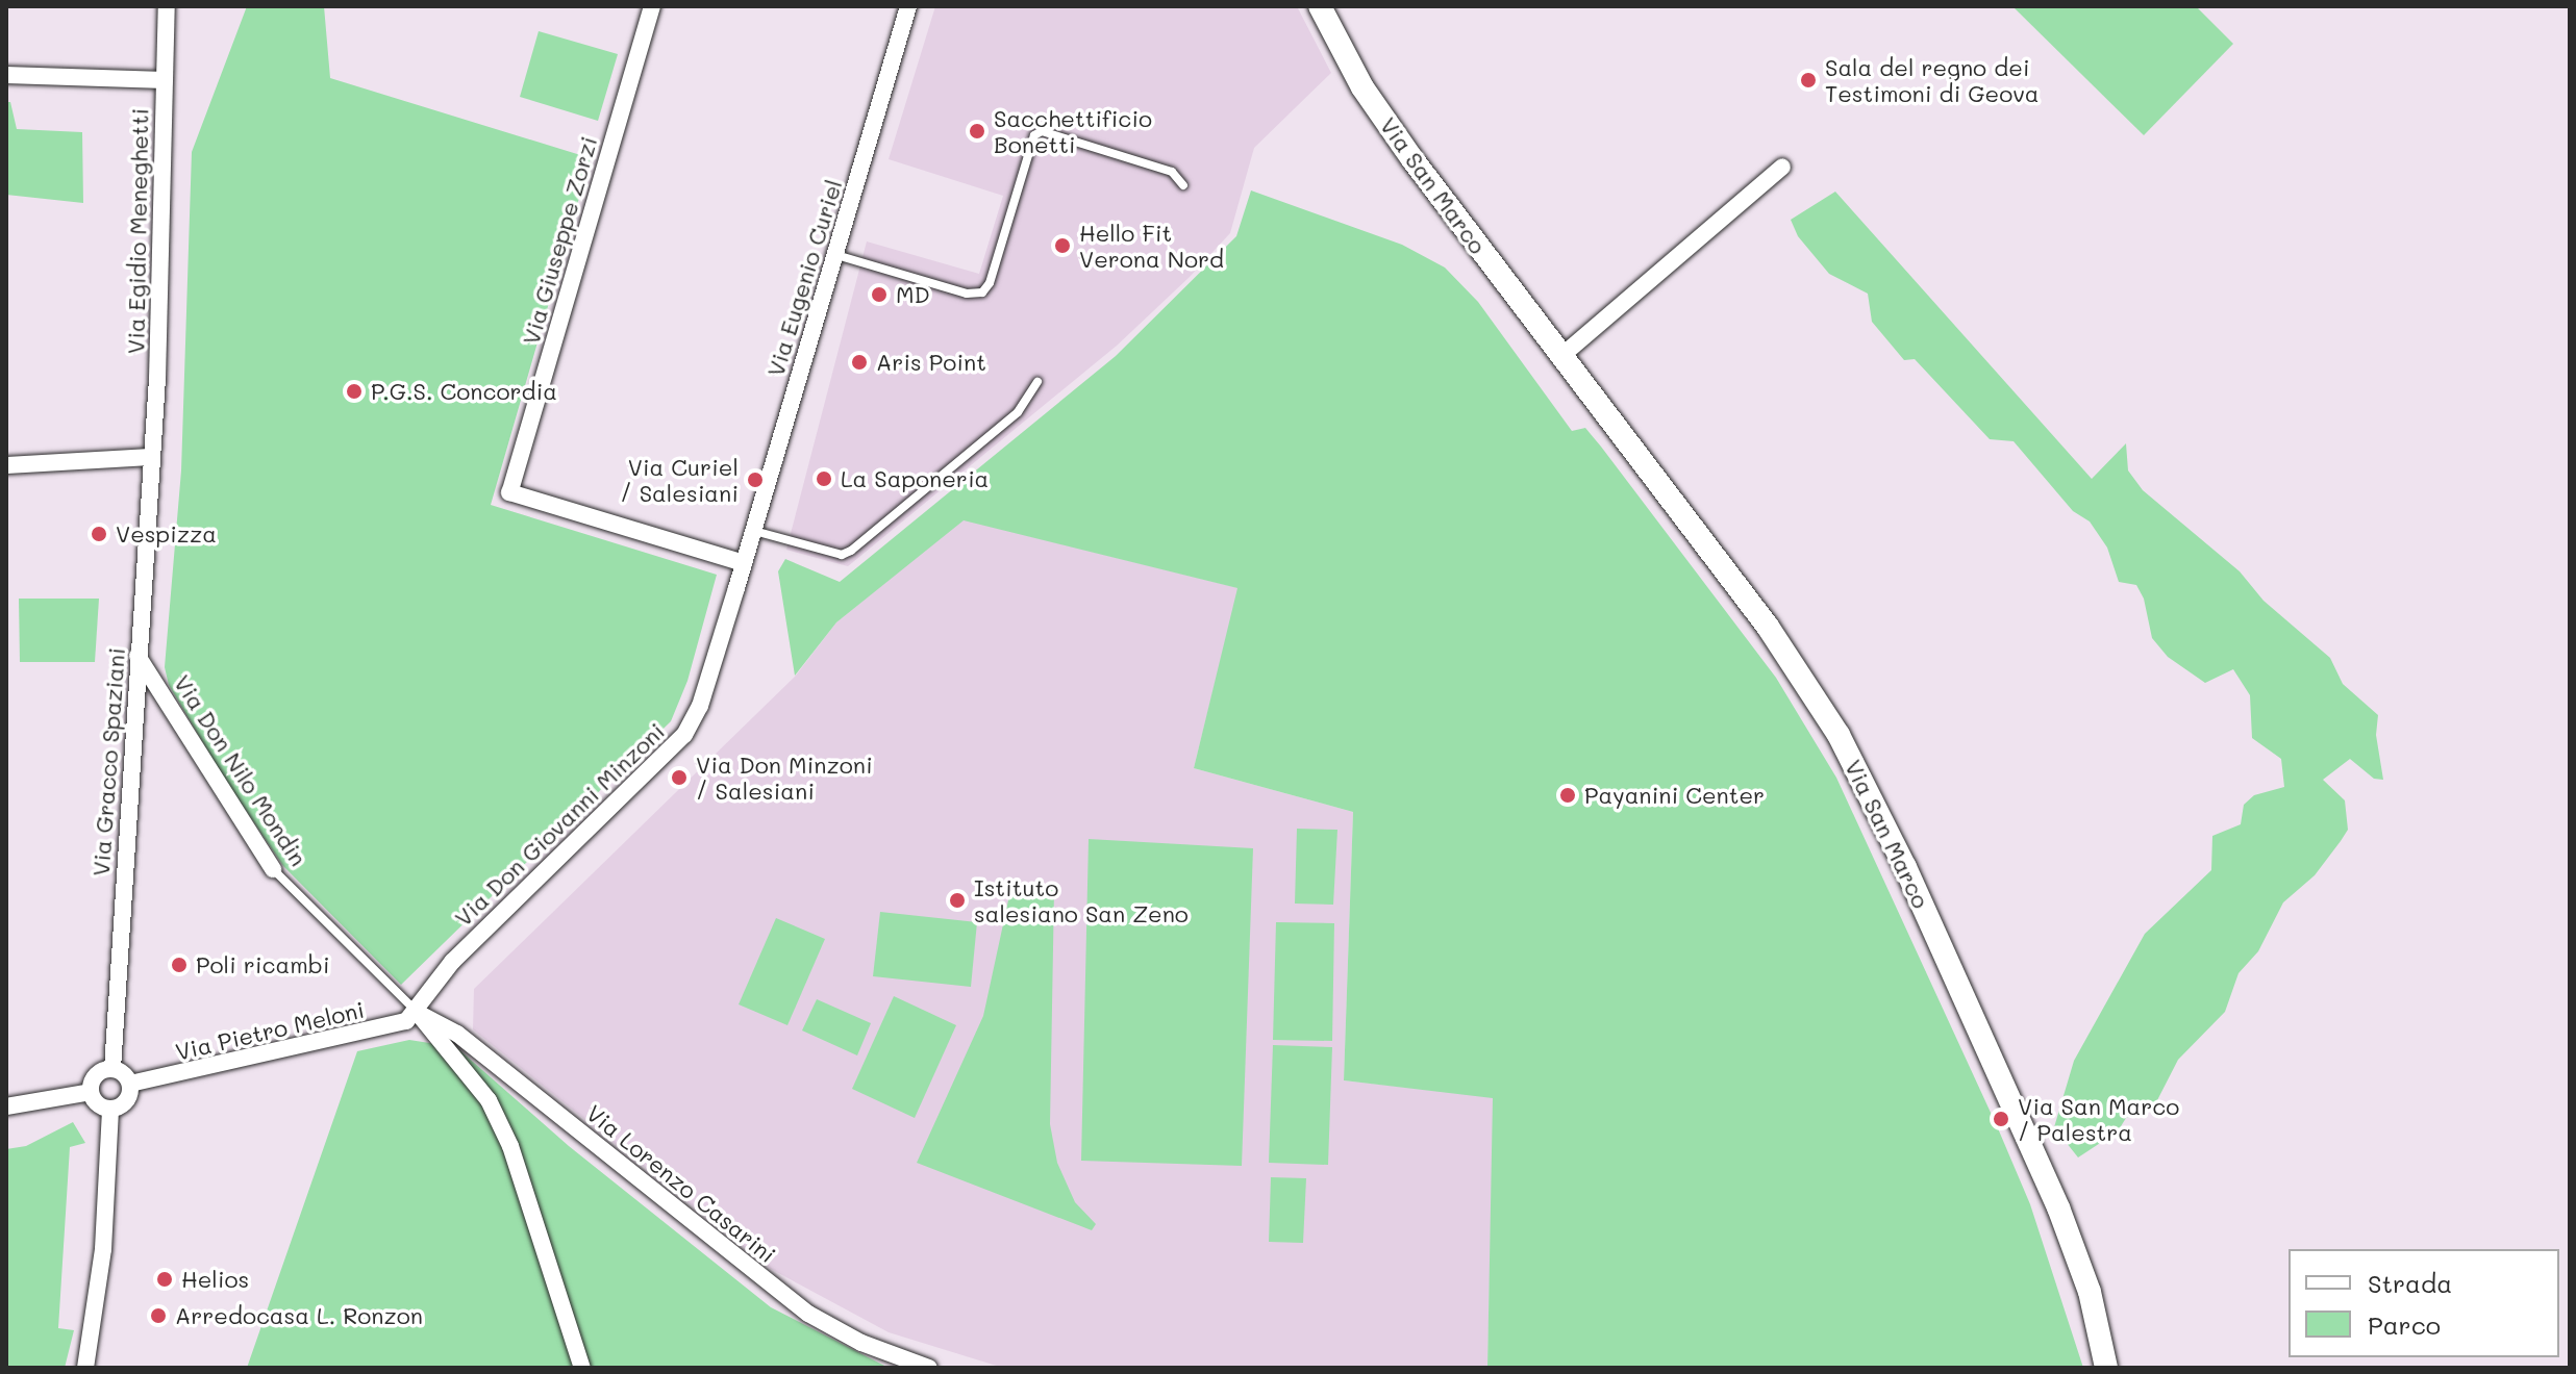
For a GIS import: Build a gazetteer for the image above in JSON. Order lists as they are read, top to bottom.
{
  "streets": {
    "main road": ["Via San Marco"],
    "street": [
      "Via Egidio Meneghetti",
      "Via Giuseppe Zorzi",
      "Via Eugenio Curiel",
      "Via Gracco Spaziani",
      "Via Don Nilo Mondin",
      "Via Don Giovanni Minzoni",
      "Via Pietro Meloni",
      "Via Lorenzo Casarini"
    ]
  },
  "crossings": [
    ["Via Egidio Meneghetti", "Via Gracco Spaziani"],
    ["Via Giuseppe Zorzi", "Via Eugenio Curiel"],
    ["Via Giuseppe Zorzi", "Via Don Giovanni Minzoni"],
    ["Via Eugenio Curiel", "Via Don Giovanni Minzoni"],
    ["Via Gracco Spaziani", "Via Don Nilo Mondin"],
    ["Via Gracco Spaziani", "Via Pietro Meloni"],
    ["Via Don Nilo Mondin", "Via Don Giovanni Minzoni"],
    ["Via Don Nilo Mondin", "Via Pietro Meloni"],
    ["Via Don Nilo Mondin", "Via Lorenzo Casarini"],
    ["Via Don Giovanni Minzoni", "Via Pietro Meloni"],
    ["Via Don Giovanni Minzoni", "Via Lorenzo Casarini"],
    ["Via Pietro Meloni", "Via Lorenzo Casarini"]
  ],
  "places": [
    "Sala del regno dei Testimoni di Geova",
    "Sacchettificio Bonetti",
    "Hello Fit Verona Nord",
    "MD",
    "Aris Point",
    "P.G.S. Concordia",
    "La Saponeria",
    "Via Curiel / Salesiani",
    "Vespizza",
    "Via Don Minzoni / Salesiani",
    "Payanini Center",
    "Istituto salesiano San Zeno",
    "Poli ricambi",
    "Via San Marco / Palestra",
    "Helios",
    "Arredocasa L. Ronzon"
  ],
  "legend": ["Strada", "Parco"]
}
